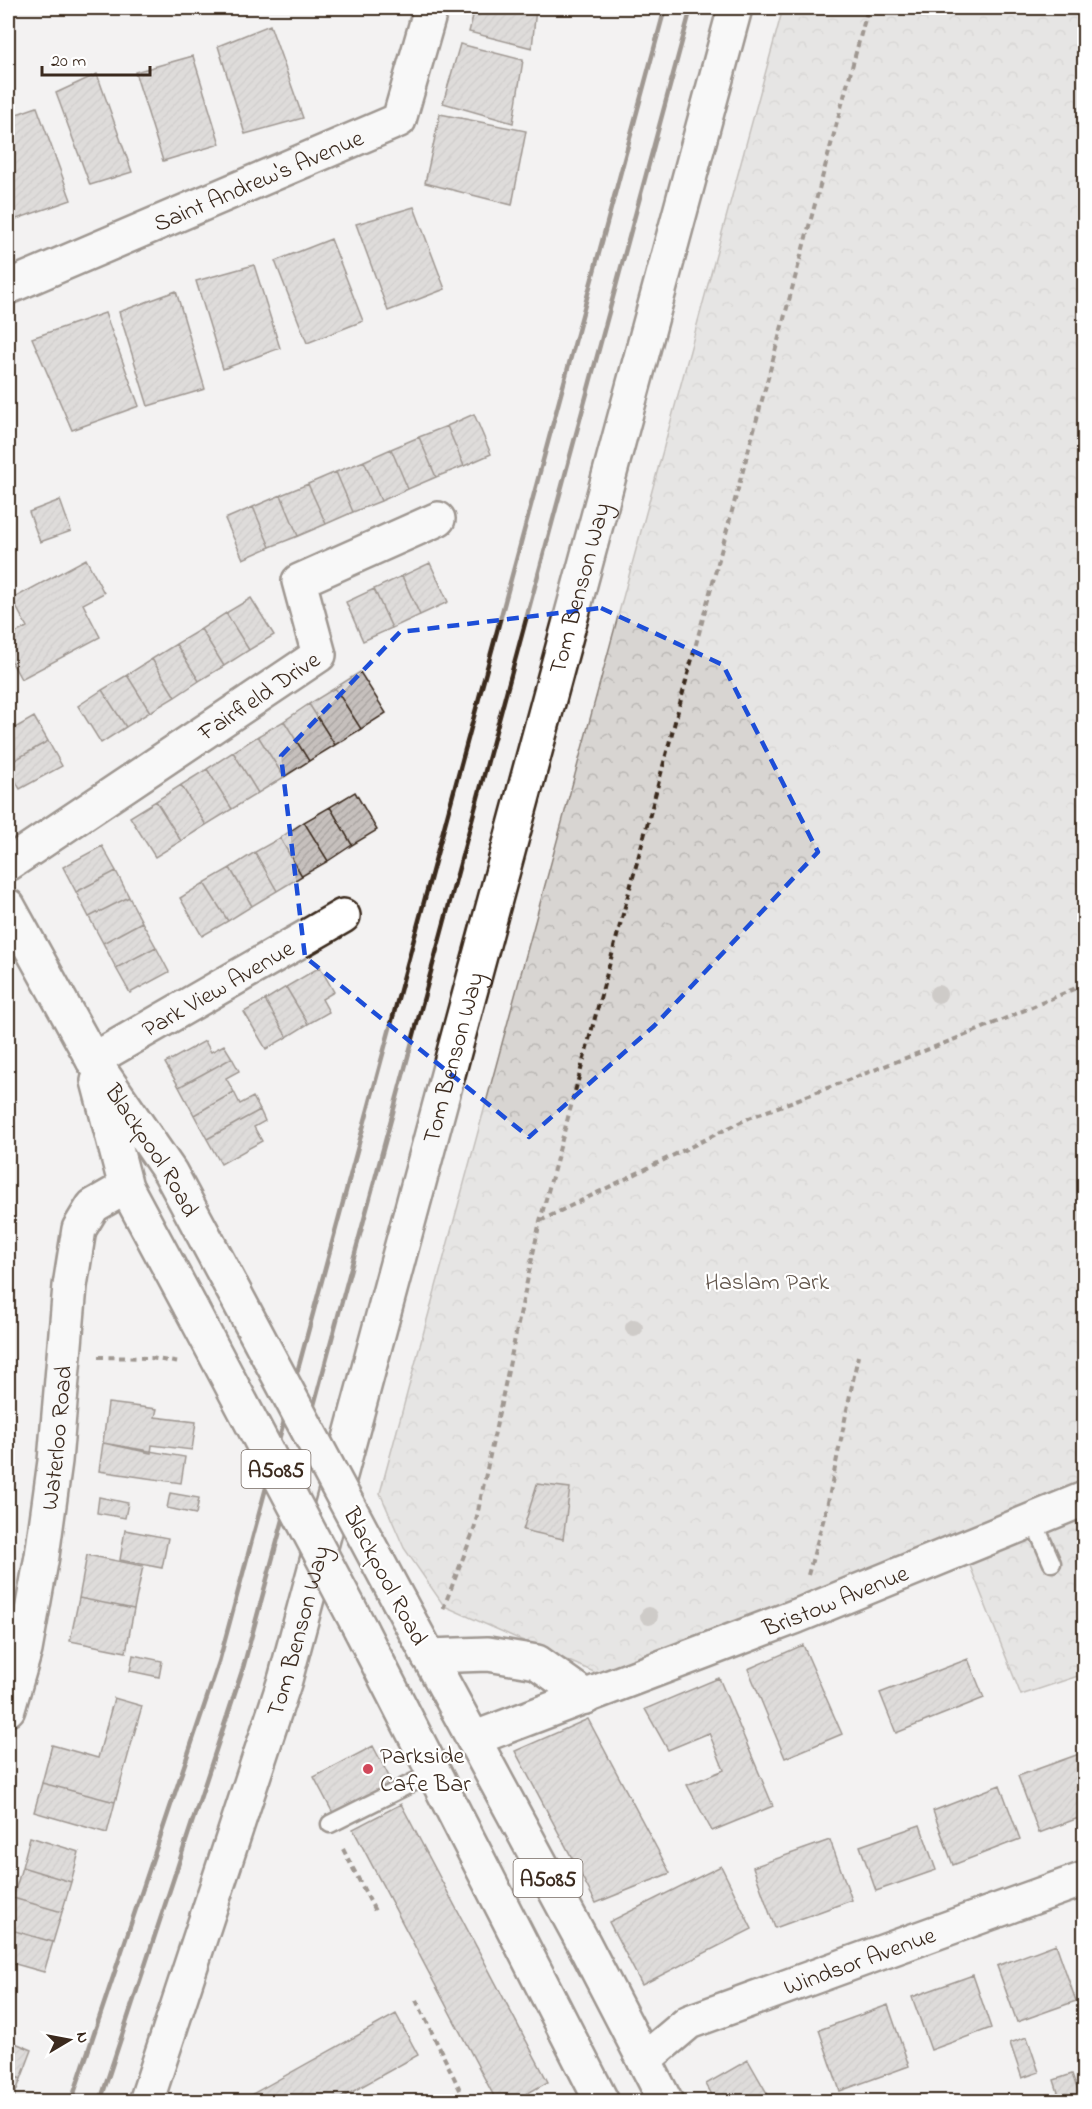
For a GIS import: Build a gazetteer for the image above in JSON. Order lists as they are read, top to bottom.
{
  "streets": {
    "main road": [
      "Saint Andrew's Avenue",
      "Tom Benson Way",
      "Fairfield Drive",
      "Park View Avenue",
      "Blackpool Road",
      "Waterloo Road",
      "A5085",
      "Bristow Avenue",
      "Windsor Avenue"
    ]
  },
  "crossings": [
    ["Park View Avenue", "Blackpool Road"],
    ["Blackpool Road", "Waterloo Road"],
    ["Blackpool Road", "Bristow Avenue"],
    ["Blackpool Road", "Windsor Avenue"]
  ],
  "parks": ["Haslam Park"],
  "places": ["Parkside Cafe Bar"],
  "scale_bar": "20 m",
  "north": "right"
}
